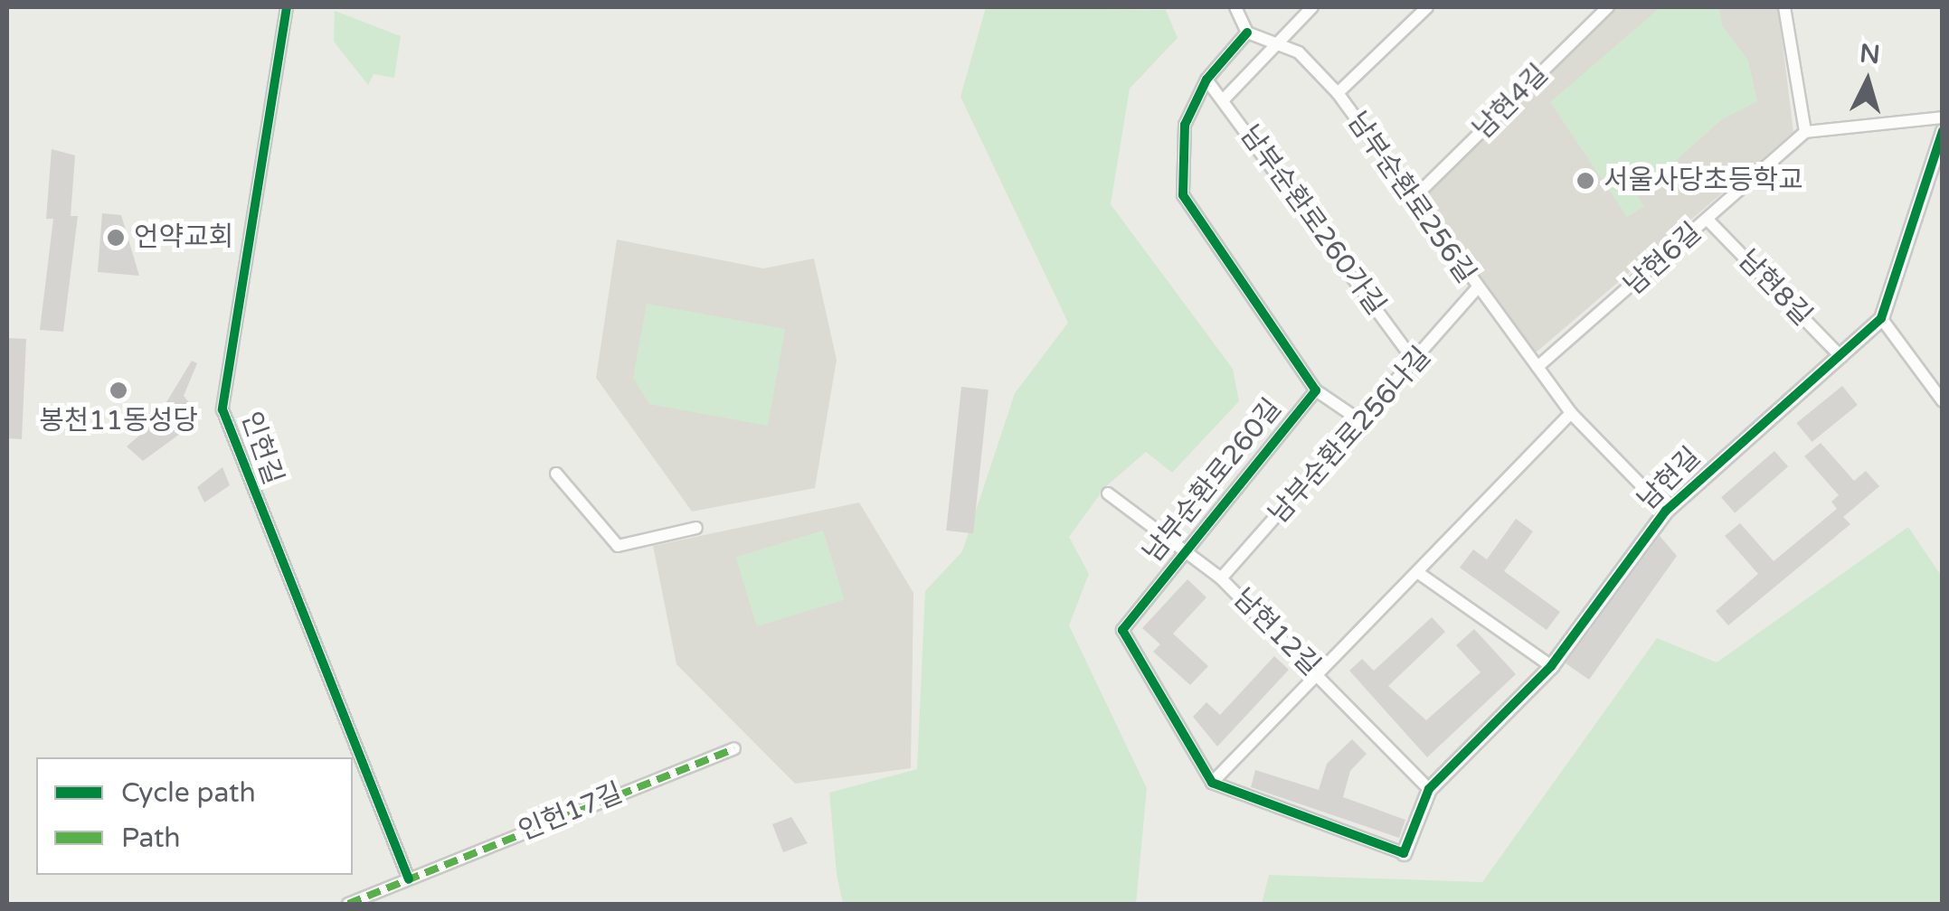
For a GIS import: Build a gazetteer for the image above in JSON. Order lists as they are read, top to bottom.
{
  "streets": {
    "street": [
      "남현4길",
      "남부순환로256길",
      "남부순환로260가길",
      "남현6길",
      "남현8길",
      "남부순환로256나길",
      "인헌길",
      "남현길",
      "남부순환로260길",
      "남현12길",
      "인헌17길"
    ]
  },
  "crossings": [
    ["남현4길", "남부순환로256길"],
    ["남부순환로256길", "남현6길"],
    ["남부순환로256길", "남부순환로256나길"],
    ["남부순환로256길", "남현길"],
    ["남부순환로256길", "남부순환로260길"],
    ["남부순환로260가길", "남부순환로256나길"],
    ["남부순환로260가길", "남부순환로260길"],
    ["남현6길", "남현8길"],
    ["남현8길", "남현길"],
    ["남부순환로256나길", "남부순환로260길"],
    ["남부순환로256나길", "남현12길"],
    ["인헌길", "인헌17길"],
    ["남현길", "남현12길"],
    ["남부순환로260길", "남현12길"]
  ],
  "places": ["서울사당초등학교", "언약교회", "봉천11동성당"],
  "legend": ["Cycle path", "Path"],
  "north": "top"
}
